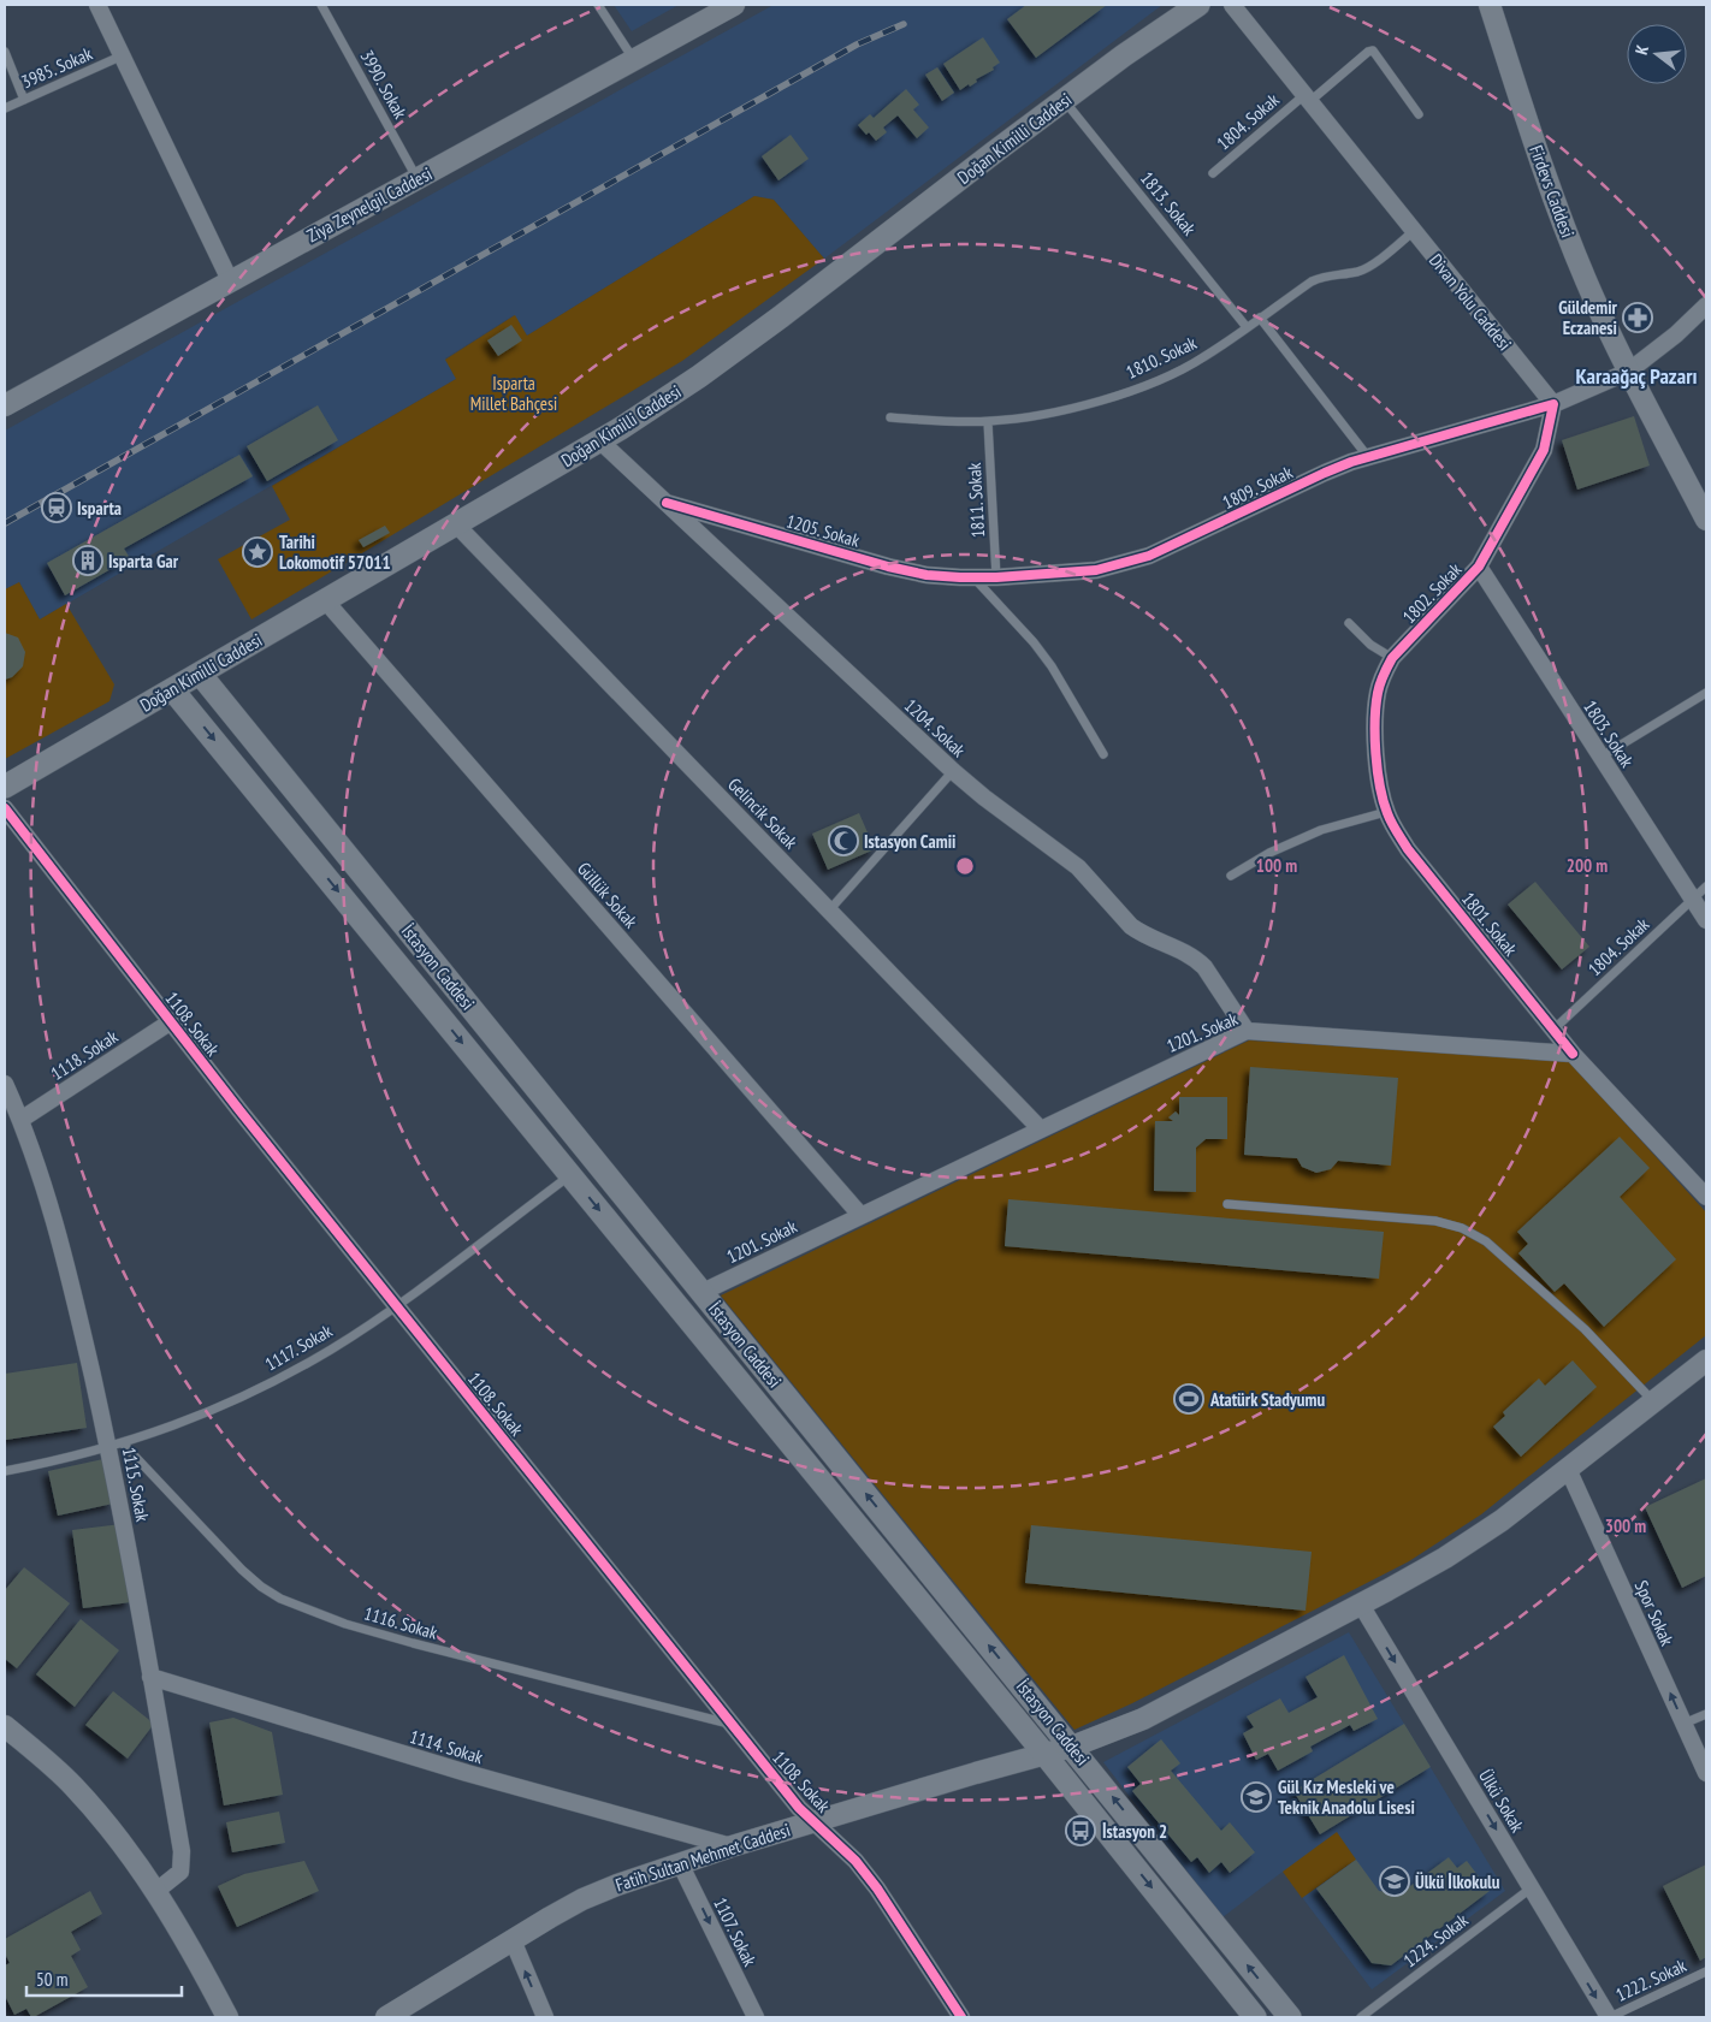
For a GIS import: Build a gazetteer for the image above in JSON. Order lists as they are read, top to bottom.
{
  "streets": {
    "main road": ["Doğan Kimilli Caddesi", "İstasyon Caddesi"],
    "street": [
      "Firdevs Caddesi",
      "Ziya Zeynelgil Caddesi",
      "Divan Yolu Caddesi",
      "1809. Sokak",
      "1205. Sokak",
      "1802. Sokak",
      "1204. Sokak",
      "1803. Sokak",
      "Gelincik Sokak",
      "Güllük Sokak",
      "1801. Sokak",
      "1108. Sokak",
      "1201. Sokak",
      "1118. Sokak",
      "1115. Sokak",
      "Spor Sokak",
      "1114. Sokak",
      "Ülkü Sokak",
      "Fatih Sultan Mehmet Caddesi",
      "1107. Sokak"
    ],
    "lane": [
      "3985. Sokak",
      "3990. Sokak",
      "1804. Sokak",
      "1813. Sokak",
      "1810. Sokak",
      "1811. Sokak",
      "1117. Sokak",
      "1116. Sokak",
      "1224. Sokak",
      "1222. Sokak"
    ]
  },
  "crossings": [
    ["3990. Sokak", "Ziya Zeynelgil Caddesi"],
    ["1804. Sokak", "Divan Yolu Caddesi"],
    ["1804. Sokak", "1803. Sokak"],
    ["1804. Sokak", "1801. Sokak"],
    ["Doğan Kimilli Caddesi", "1813. Sokak"],
    ["Doğan Kimilli Caddesi", "1204. Sokak"],
    ["Doğan Kimilli Caddesi", "Gelincik Sokak"],
    ["Doğan Kimilli Caddesi", "Güllük Sokak"],
    ["Doğan Kimilli Caddesi", "İstasyon Caddesi"],
    ["1813. Sokak", "1810. Sokak"],
    ["Divan Yolu Caddesi", "1810. Sokak"],
    ["Divan Yolu Caddesi", "1809. Sokak"],
    ["Divan Yolu Caddesi", "1802. Sokak"],
    ["1810. Sokak", "1811. Sokak"],
    ["1809. Sokak", "1811. Sokak"],
    ["1809. Sokak", "1205. Sokak"],
    ["1809. Sokak", "1802. Sokak"],
    ["1205. Sokak", "1204. Sokak"],
    ["1802. Sokak", "1803. Sokak"],
    ["1802. Sokak", "1801. Sokak"],
    ["1204. Sokak", "1201. Sokak"],
    ["Gelincik Sokak", "1201. Sokak"],
    ["Güllük Sokak", "1201. Sokak"],
    ["1801. Sokak", "1201. Sokak"],
    ["İstasyon Caddesi", "1201. Sokak"],
    ["İstasyon Caddesi", "1117. Sokak"],
    ["İstasyon Caddesi", "Fatih Sultan Mehmet Caddesi"],
    ["1108. Sokak", "1118. Sokak"],
    ["1108. Sokak", "1117. Sokak"],
    ["1108. Sokak", "1116. Sokak"],
    ["1108. Sokak", "Fatih Sultan Mehmet Caddesi"],
    ["1118. Sokak", "1115. Sokak"],
    ["1117. Sokak", "1115. Sokak"],
    ["1117. Sokak", "1116. Sokak"],
    ["1115. Sokak", "1116. Sokak"],
    ["1115. Sokak", "1114. Sokak"],
    ["Spor Sokak", "Fatih Sultan Mehmet Caddesi"],
    ["1114. Sokak", "Fatih Sultan Mehmet Caddesi"],
    ["Ülkü Sokak", "Fatih Sultan Mehmet Caddesi"],
    ["Ülkü Sokak", "1224. Sokak"],
    ["Ülkü Sokak", "1222. Sokak"],
    ["Fatih Sultan Mehmet Caddesi", "1107. Sokak"]
  ],
  "one_way": ["Spor Sokak", "Ülkü Sokak", "1107. Sokak"],
  "districts": ["Karaağaç Pazarı"],
  "parks": ["Isparta Millet Bahçesi"],
  "places": {
    "pharmacy": ["Güldemir Eczanesi"],
    "station": ["Isparta"],
    "place": ["Tarihi Lokomotif 57011"],
    "building": ["Isparta Gar"],
    "mosque": ["Istasyon Camii"],
    "sports": ["Atatürk Stadyumu"],
    "school or university": ["Gül Kız Mesleki ve Teknik Anadolu Lisesi", "Ülkü İlkokulu"],
    "bus stop": ["İstasyon 2"]
  },
  "scale_bar": "50 m",
  "north": "left",
  "rings": ["100 m", "200 m", "300 m"]
}
